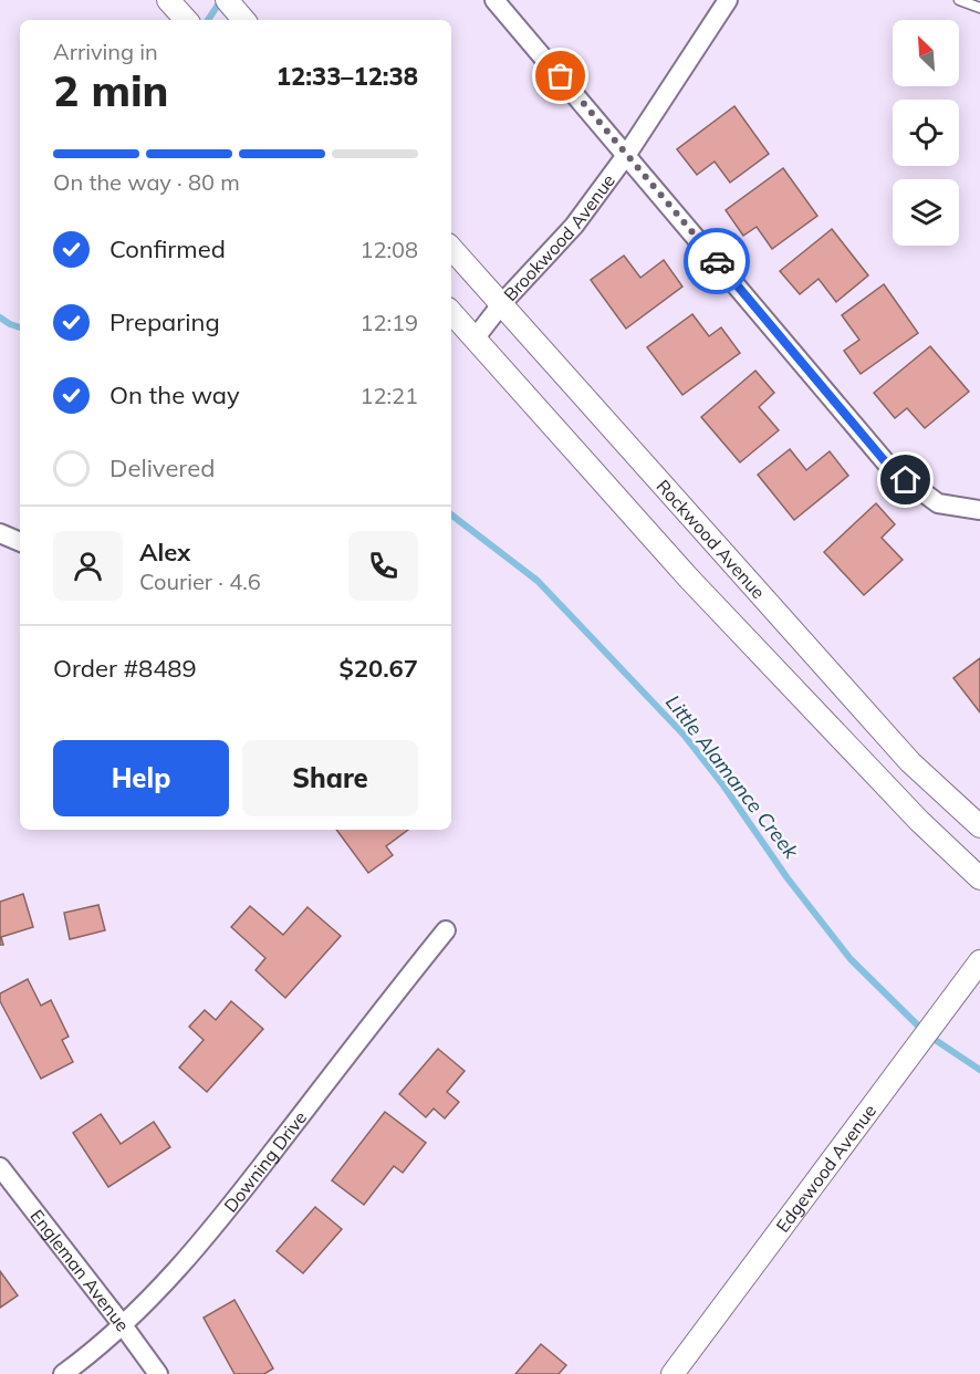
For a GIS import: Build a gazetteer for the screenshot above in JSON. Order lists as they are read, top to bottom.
{
  "streets": {
    "street": [
      "Brookwood Avenue",
      "Rockwood Avenue",
      "Downing Drive",
      "Edgewood Avenue",
      "Engleman Avenue"
    ]
  },
  "crossings": [
    ["Brookwood Avenue", "Rockwood Avenue"],
    ["Downing Drive", "Engleman Avenue"]
  ],
  "water": ["Little Alamance Creek"],
  "north": "top left",
  "page": {
    "heading": ["2 min", "Arriving in", "12:33–12:38"],
    "panel": [
      "Alex",
      "Courier · 4.6",
      "Order #8489",
      "$20.67"
    ],
    "bar": "On the way · 80 m",
    "list": [
      ["Confirmed", "12:08"],
      ["Preparing", "12:19"],
      ["On the way", "12:21"],
      "Delivered"
    ],
    "buttons": ["Help", "Share"]
  }
}
